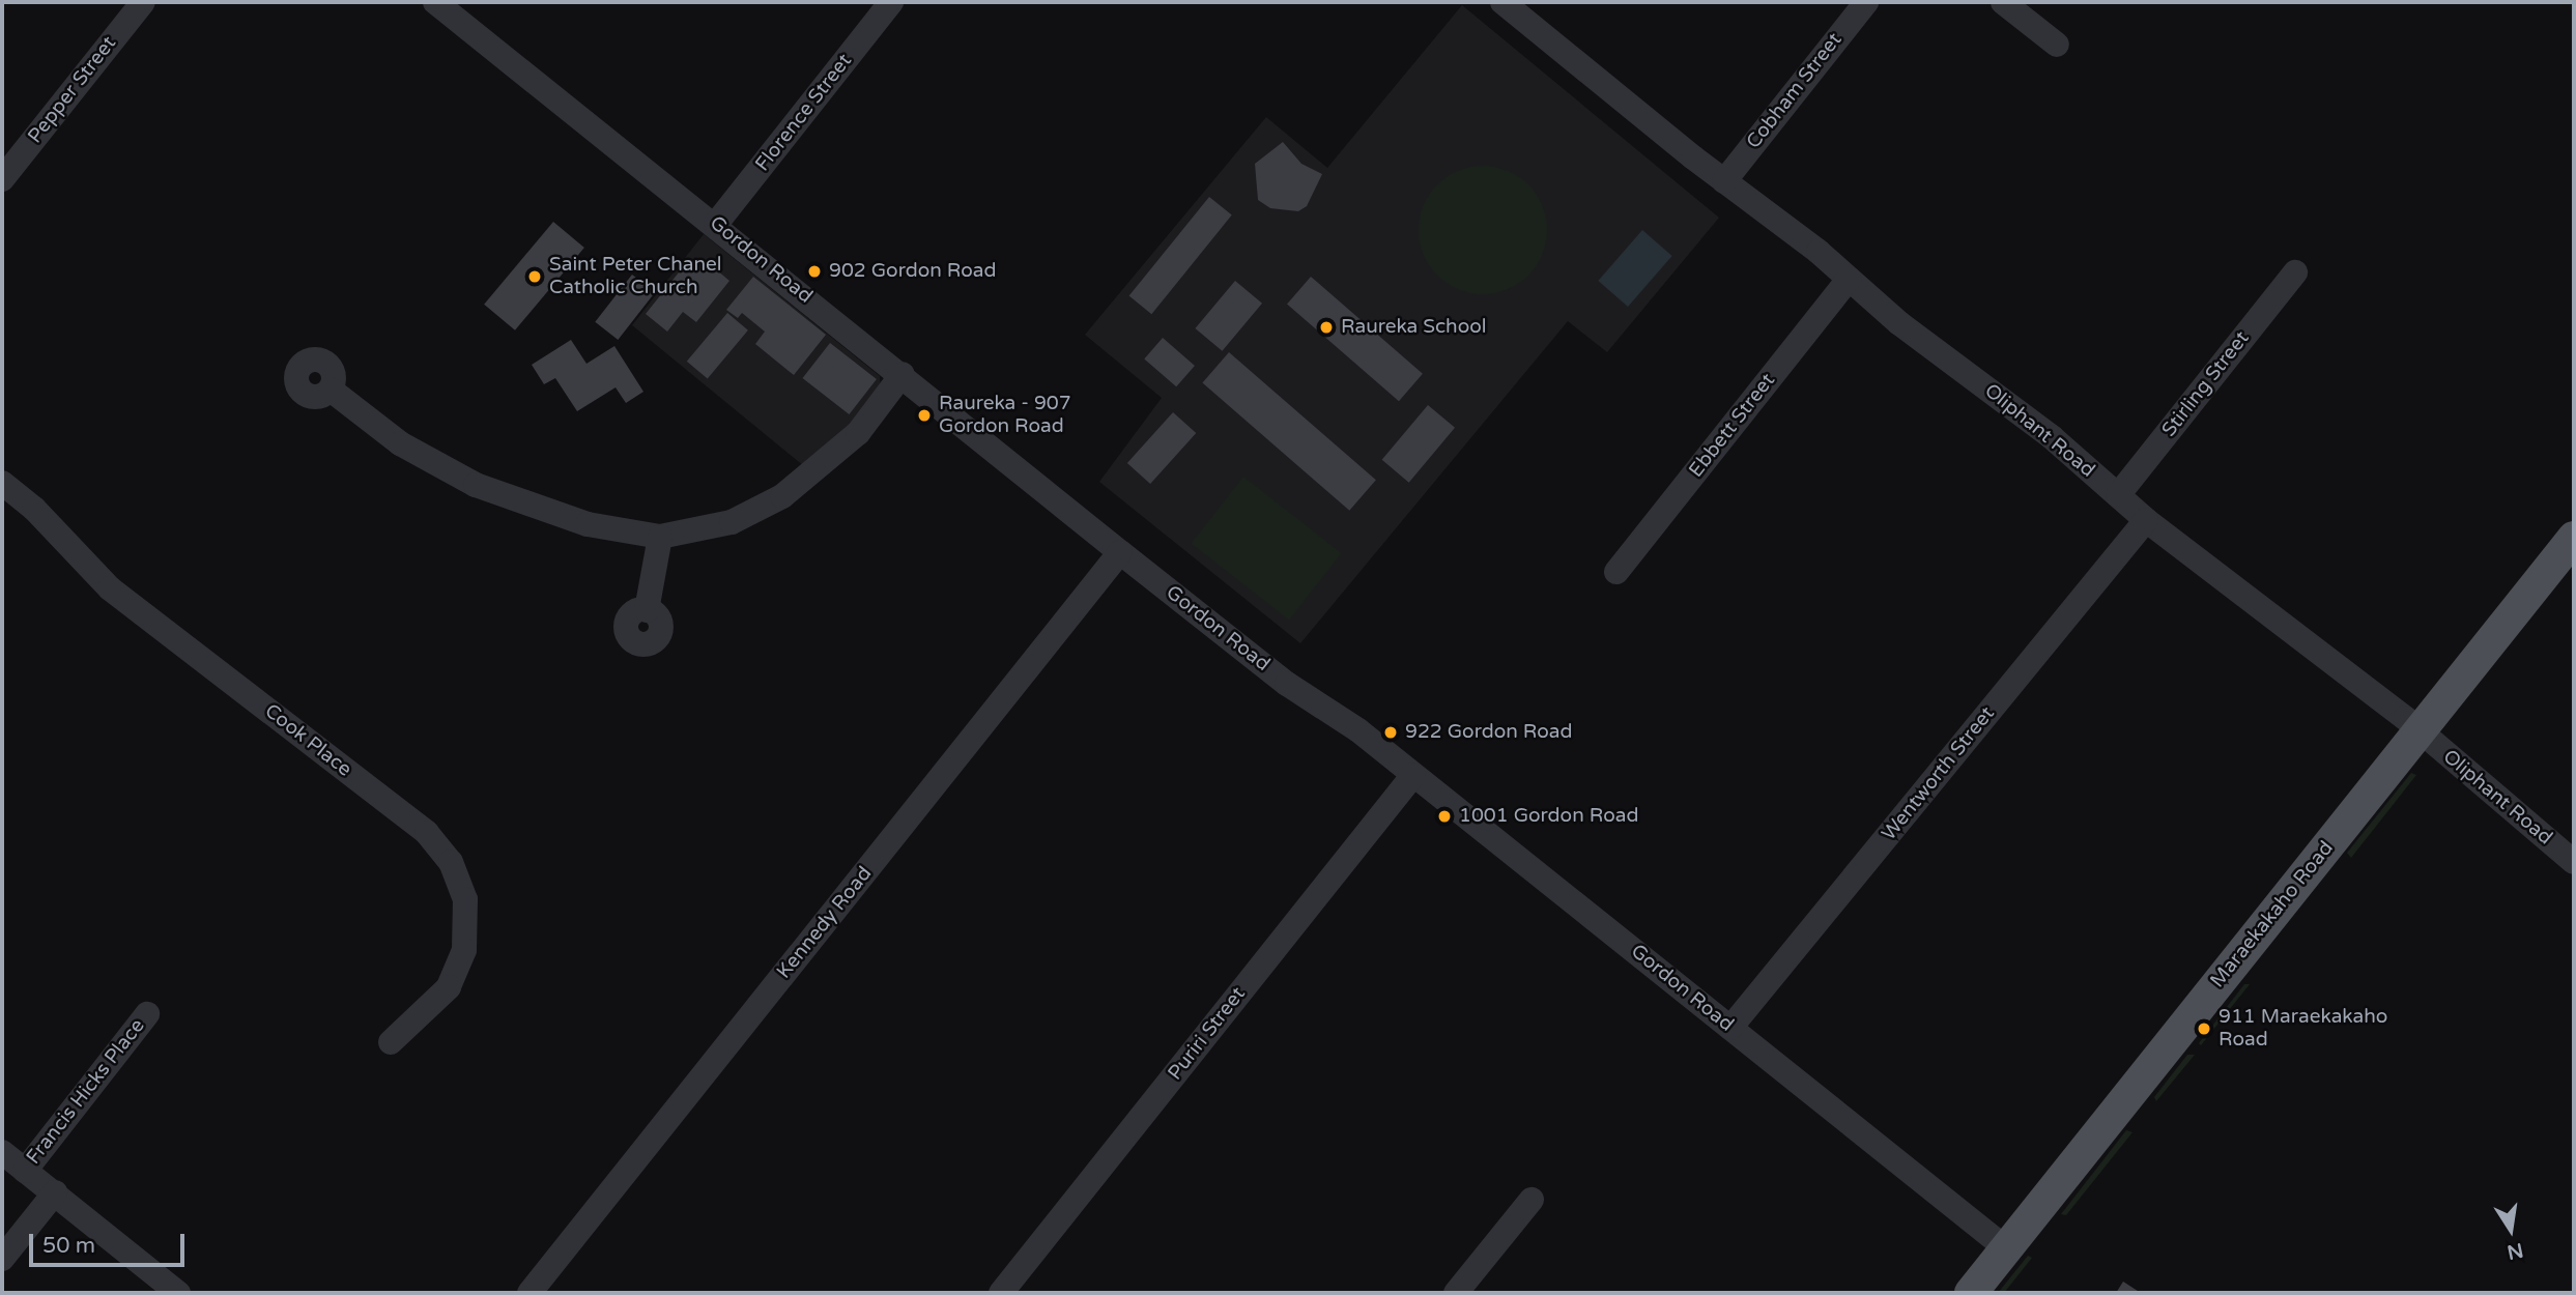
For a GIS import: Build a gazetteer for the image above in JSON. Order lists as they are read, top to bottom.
{
  "streets": {
    "main road": ["Maraekakaho Road"],
    "street": [
      "Pepper Street",
      "Cobham Street",
      "Florence Street",
      "Gordon Road",
      "Stirling Street",
      "Ebbett Street",
      "Oliphant Road",
      "Cook Place",
      "Wentworth Street",
      "Kennedy Road",
      "Puriri Street",
      "Francis Hicks Place"
    ]
  },
  "crossings": [
    ["Cobham Street", "Oliphant Road"],
    ["Florence Street", "Gordon Road"],
    ["Gordon Road", "Wentworth Street"],
    ["Gordon Road", "Maraekakaho Road"],
    ["Gordon Road", "Kennedy Road"],
    ["Gordon Road", "Puriri Street"],
    ["Stirling Street", "Oliphant Road"],
    ["Ebbett Street", "Oliphant Road"],
    ["Oliphant Road", "Wentworth Street"],
    ["Oliphant Road", "Maraekakaho Road"]
  ],
  "places": [
    "902 Gordon Road",
    "Saint Peter Chanel Catholic Church",
    "Raureka School",
    "Raureka - 907 Gordon Road",
    "922 Gordon Road",
    "1001 Gordon Road",
    "911 Maraekakaho Road"
  ],
  "scale_bar": "50 m",
  "north": "bottom"
}
